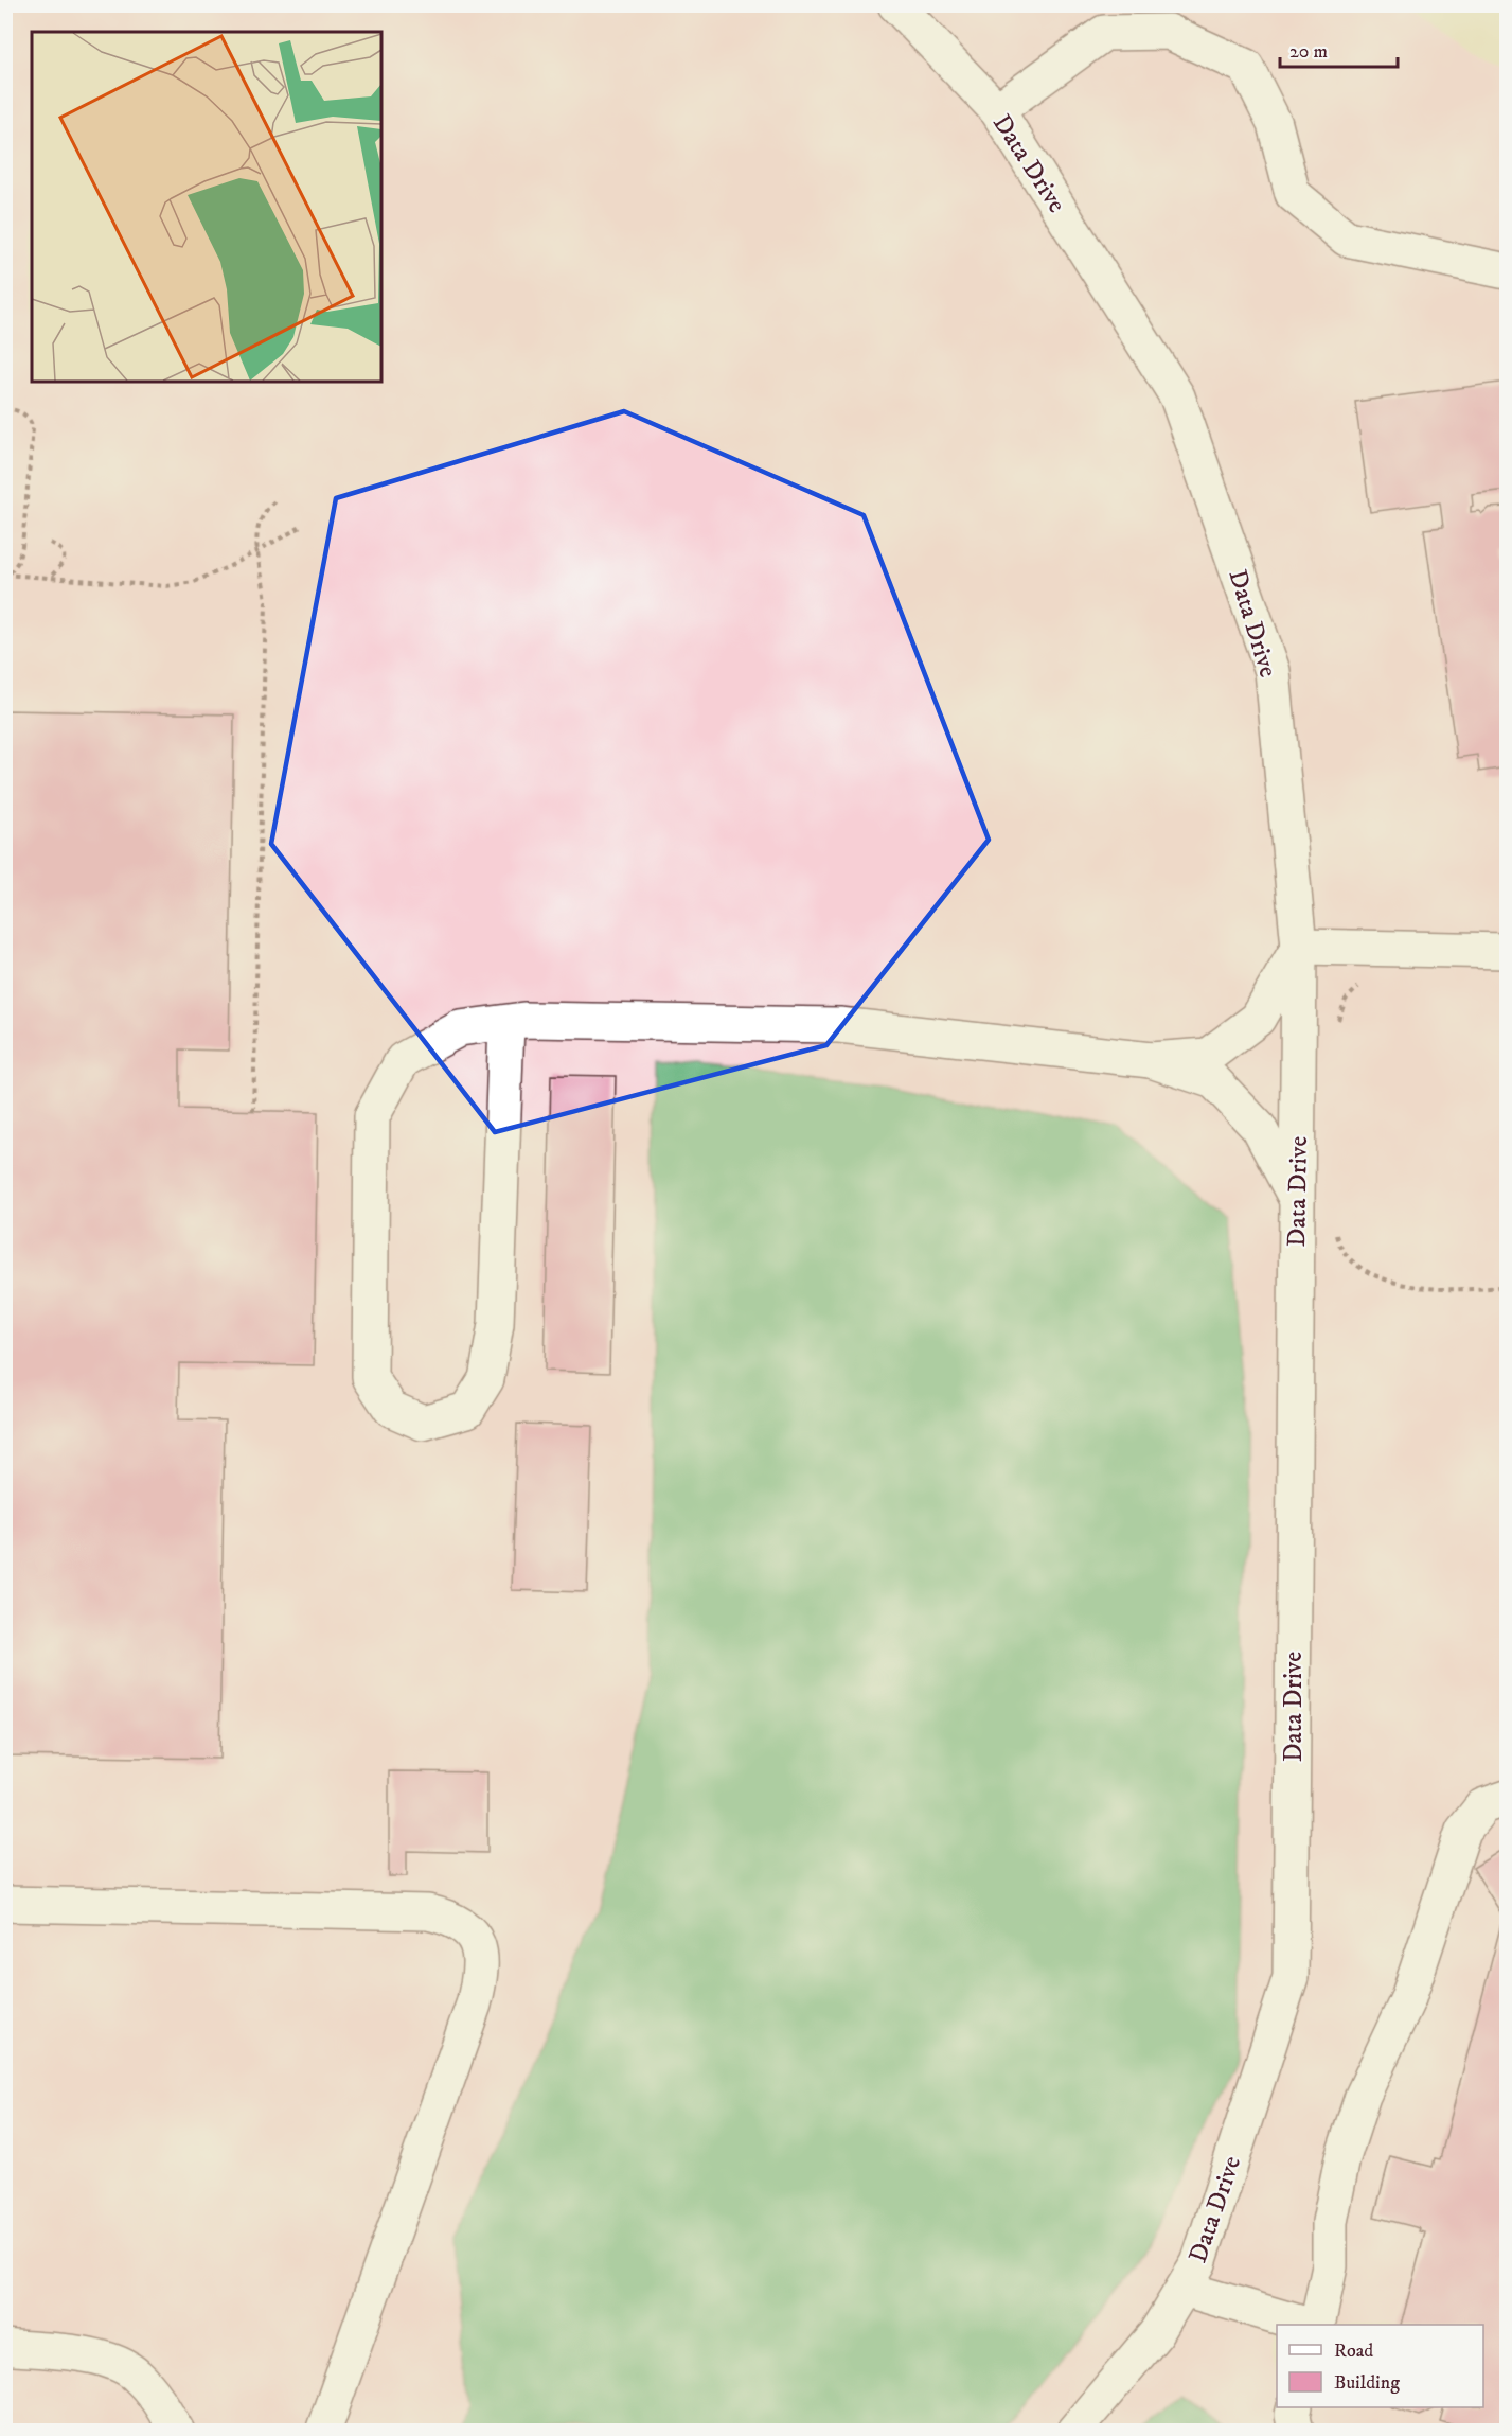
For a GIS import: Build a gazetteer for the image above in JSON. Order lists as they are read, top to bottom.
{
  "streets": {
    "street": ["Data Drive"]
  },
  "legend": ["Road", "Building"],
  "scale_bar": "20 m"
}
